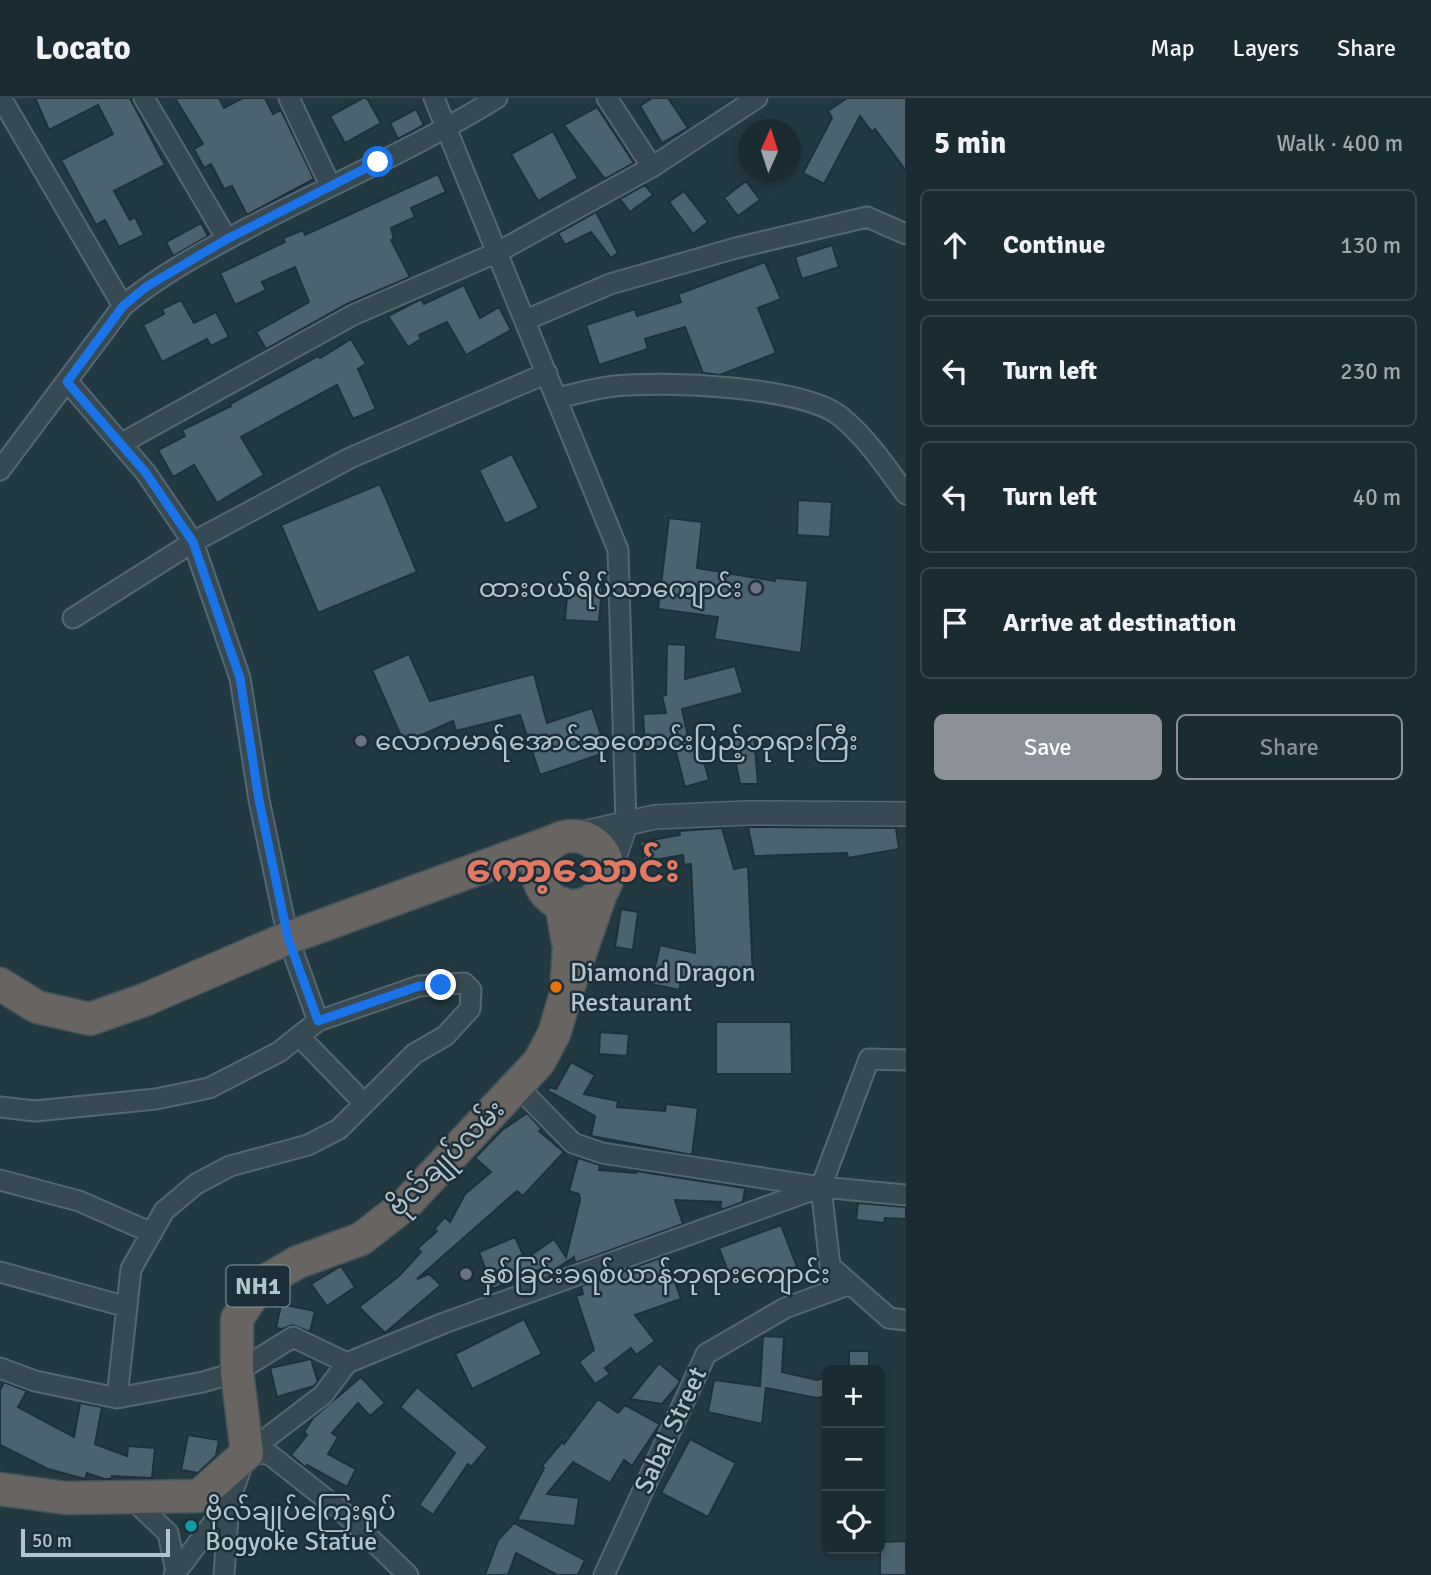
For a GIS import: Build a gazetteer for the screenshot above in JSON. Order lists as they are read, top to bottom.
{
  "streets": {
    "highway": ["ဗိုလ်ချုပ်လမ်း", "NH1"],
    "street": ["Sabal Street"]
  },
  "crossings": [
    ["ဗိုလ်ချုပ်လမ်း", "NH1"]
  ],
  "districts": ["ကော့သောင်း"],
  "places": [
    "ထားဝယ်ရိပ်သာကျောင်း",
    "လောကမာရ်အောင်ဆုတောင်းပြည့်ဘုရားကြီး",
    "Diamond Dragon Restaurant",
    "နှစ်ခြင်းခရစ်ယာန်ဘုရားကျောင်း",
    "ဗိုလ်ချုပ်ကြေးရုပ် Bogyoke Statue"
  ],
  "scale_bar": "50 m",
  "north": "top",
  "page": {
    "header": "Locato",
    "nav": ["Map", "Layers", "Share"],
    "heading": ["5 min", "Walk · 400 m"],
    "list": [
      ["Continue", "130 m"],
      ["Turn left", "230 m"],
      ["Turn left", "40 m"],
      "Arrive at destination"
    ],
    "buttons": ["Save", "Share"],
    "map_buttons": ["+", "−"],
    "scale": "50 m"
  }
}
